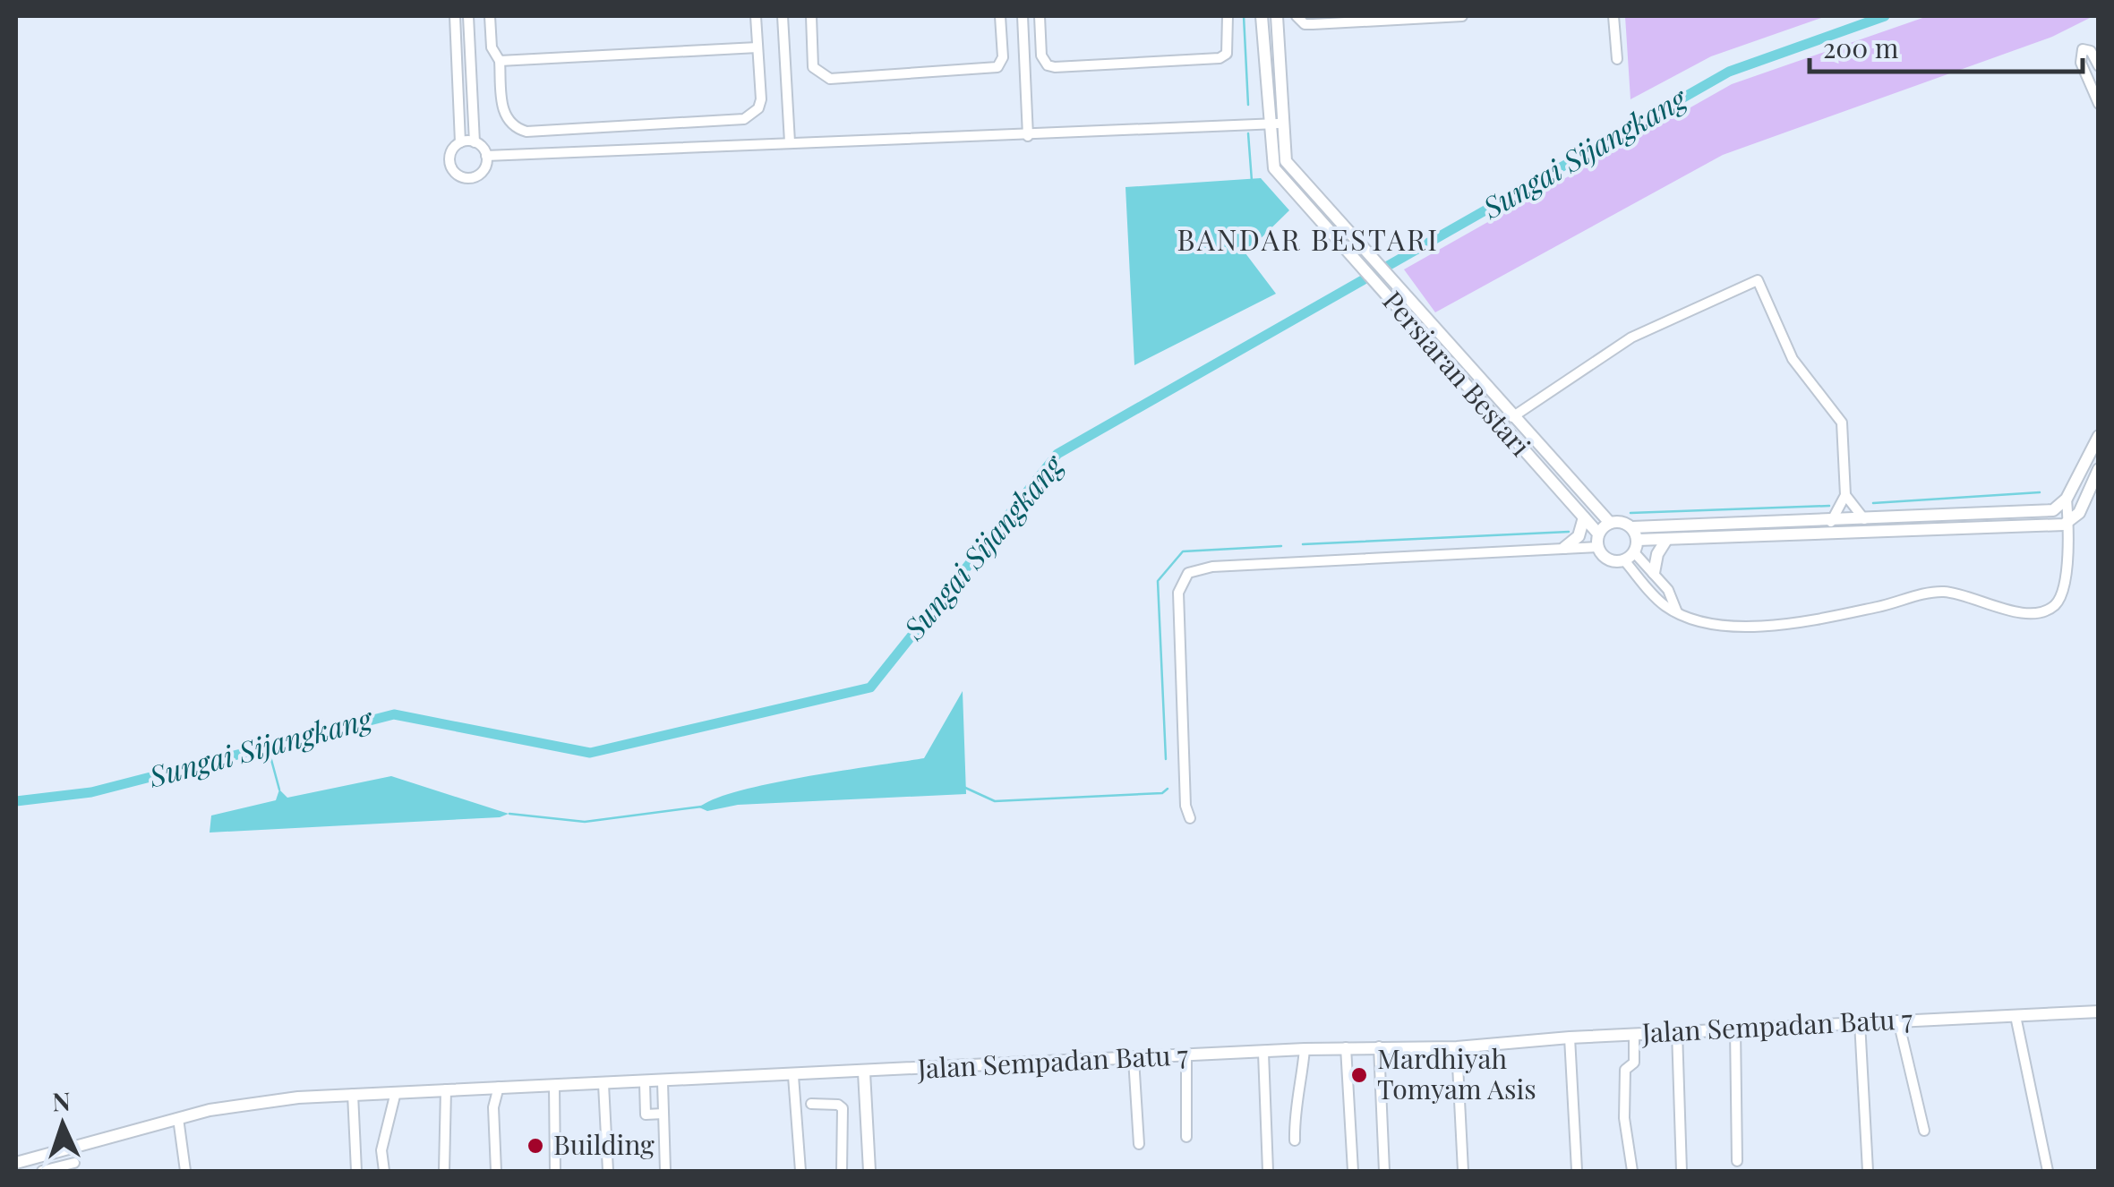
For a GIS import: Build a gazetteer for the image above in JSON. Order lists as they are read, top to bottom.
{
  "streets": {
    "street": ["Persiaran Bestari", "Jalan Sempadan Batu 7"]
  },
  "districts": ["BANDAR BESTARI"],
  "water": ["Sungai Sijangkang"],
  "places": ["Mardhiyah Tomyam Asis", "Building"],
  "scale_bar": "200 m",
  "north": "top"
}
